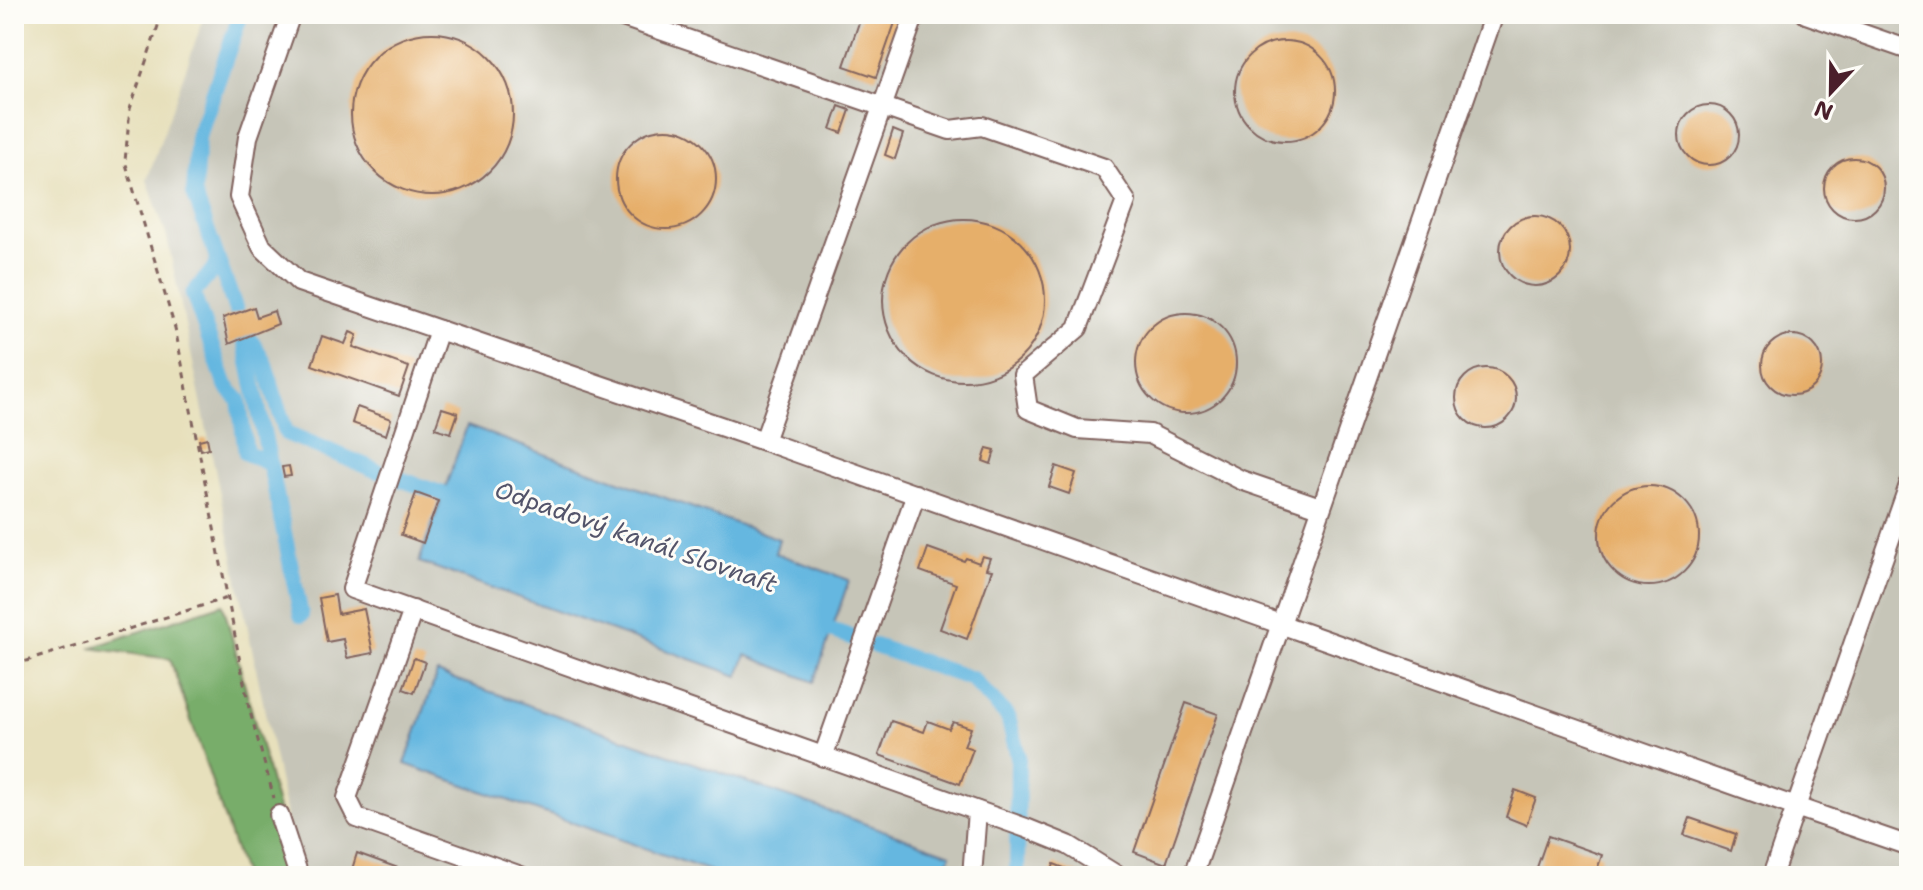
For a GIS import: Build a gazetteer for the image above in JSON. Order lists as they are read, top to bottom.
{
  "water": ["Odpadový kanál Slovnaft"],
  "north": "bottom"
}
